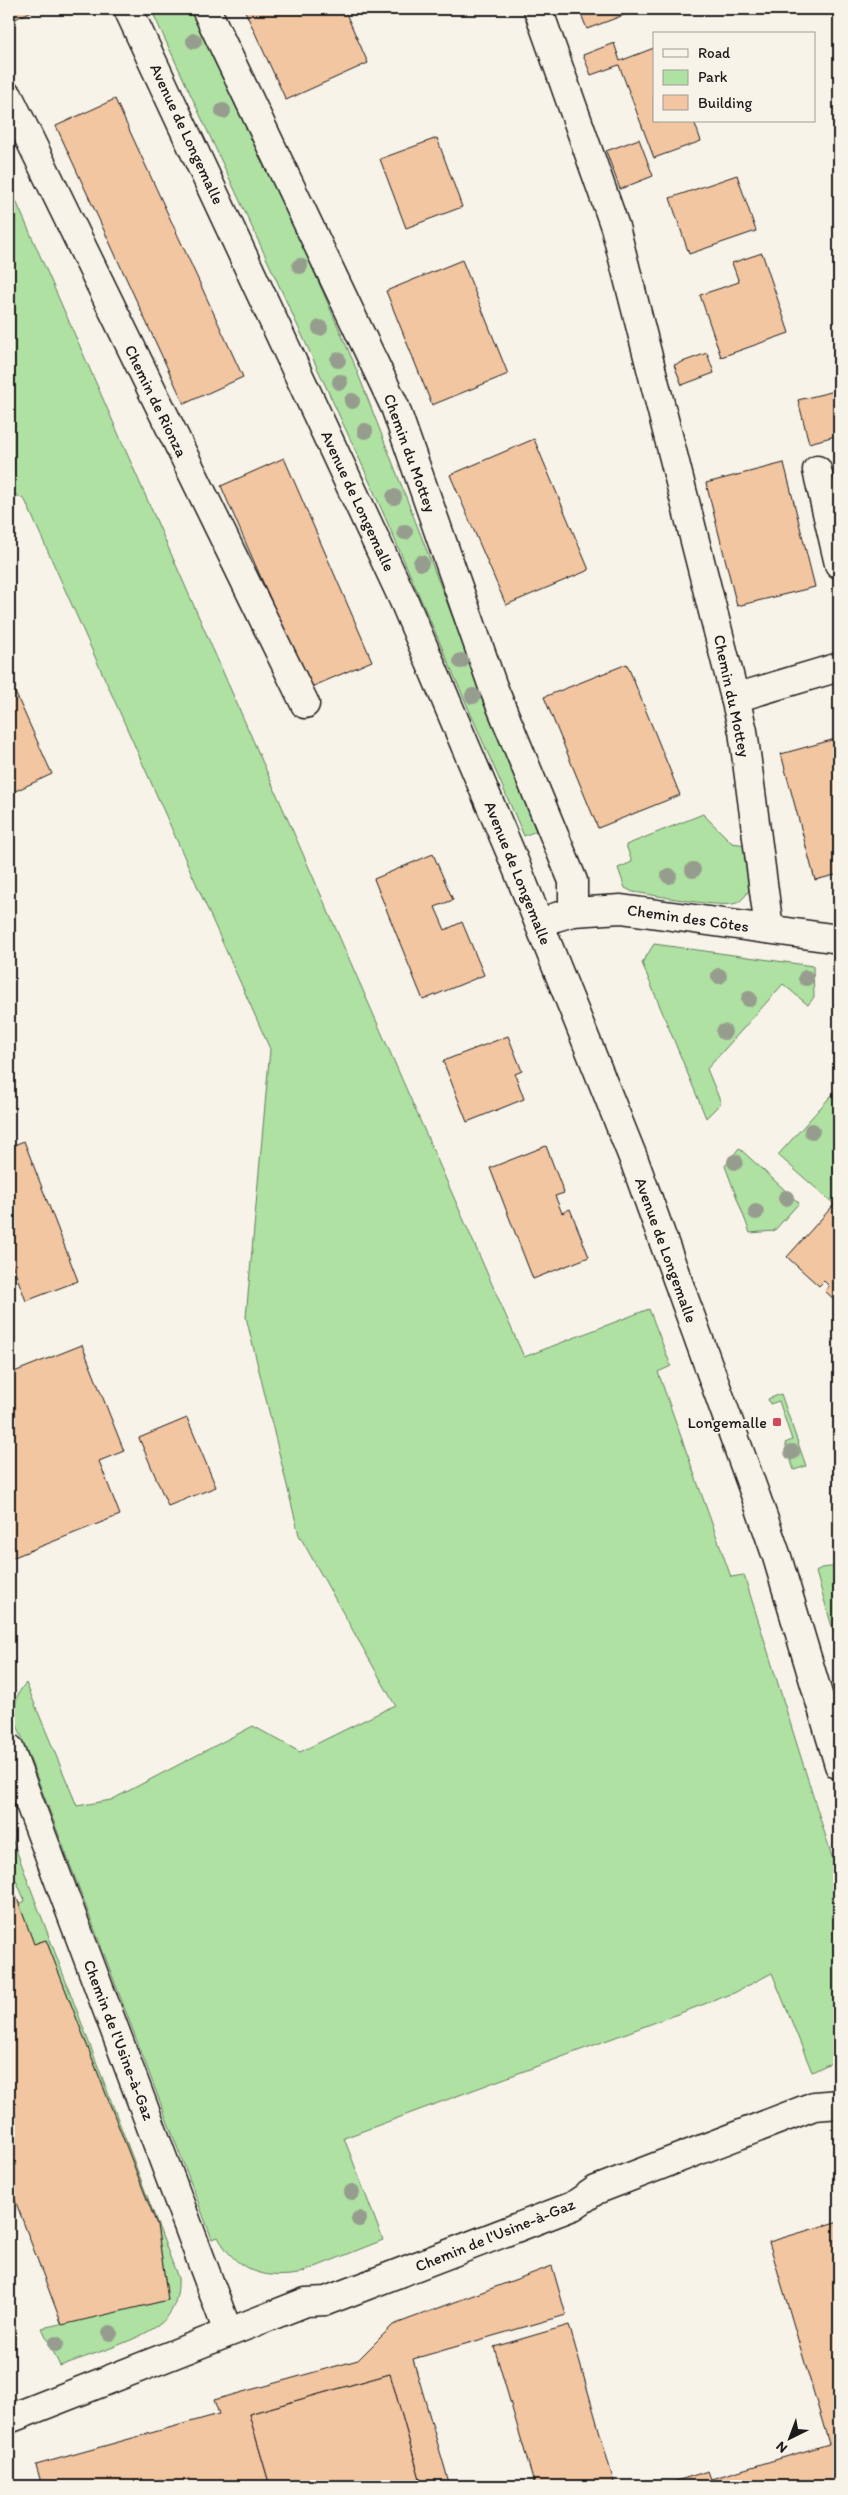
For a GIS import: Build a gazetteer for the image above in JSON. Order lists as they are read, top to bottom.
{
  "streets": {
    "street": [
      "Avenue de Longemalle",
      "Chemin de Rionza",
      "Chemin du Mottey",
      "Chemin des Côtes",
      "Chemin de l'Usine-à-Gaz"
    ]
  },
  "crossings": [
    ["Avenue de Longemalle", "Chemin des Côtes"],
    ["Chemin du Mottey", "Chemin des Côtes"]
  ],
  "places": {
    "transit": ["Longemalle"]
  },
  "legend": ["Road", "Park", "Building"],
  "north": "bottom left"
}
